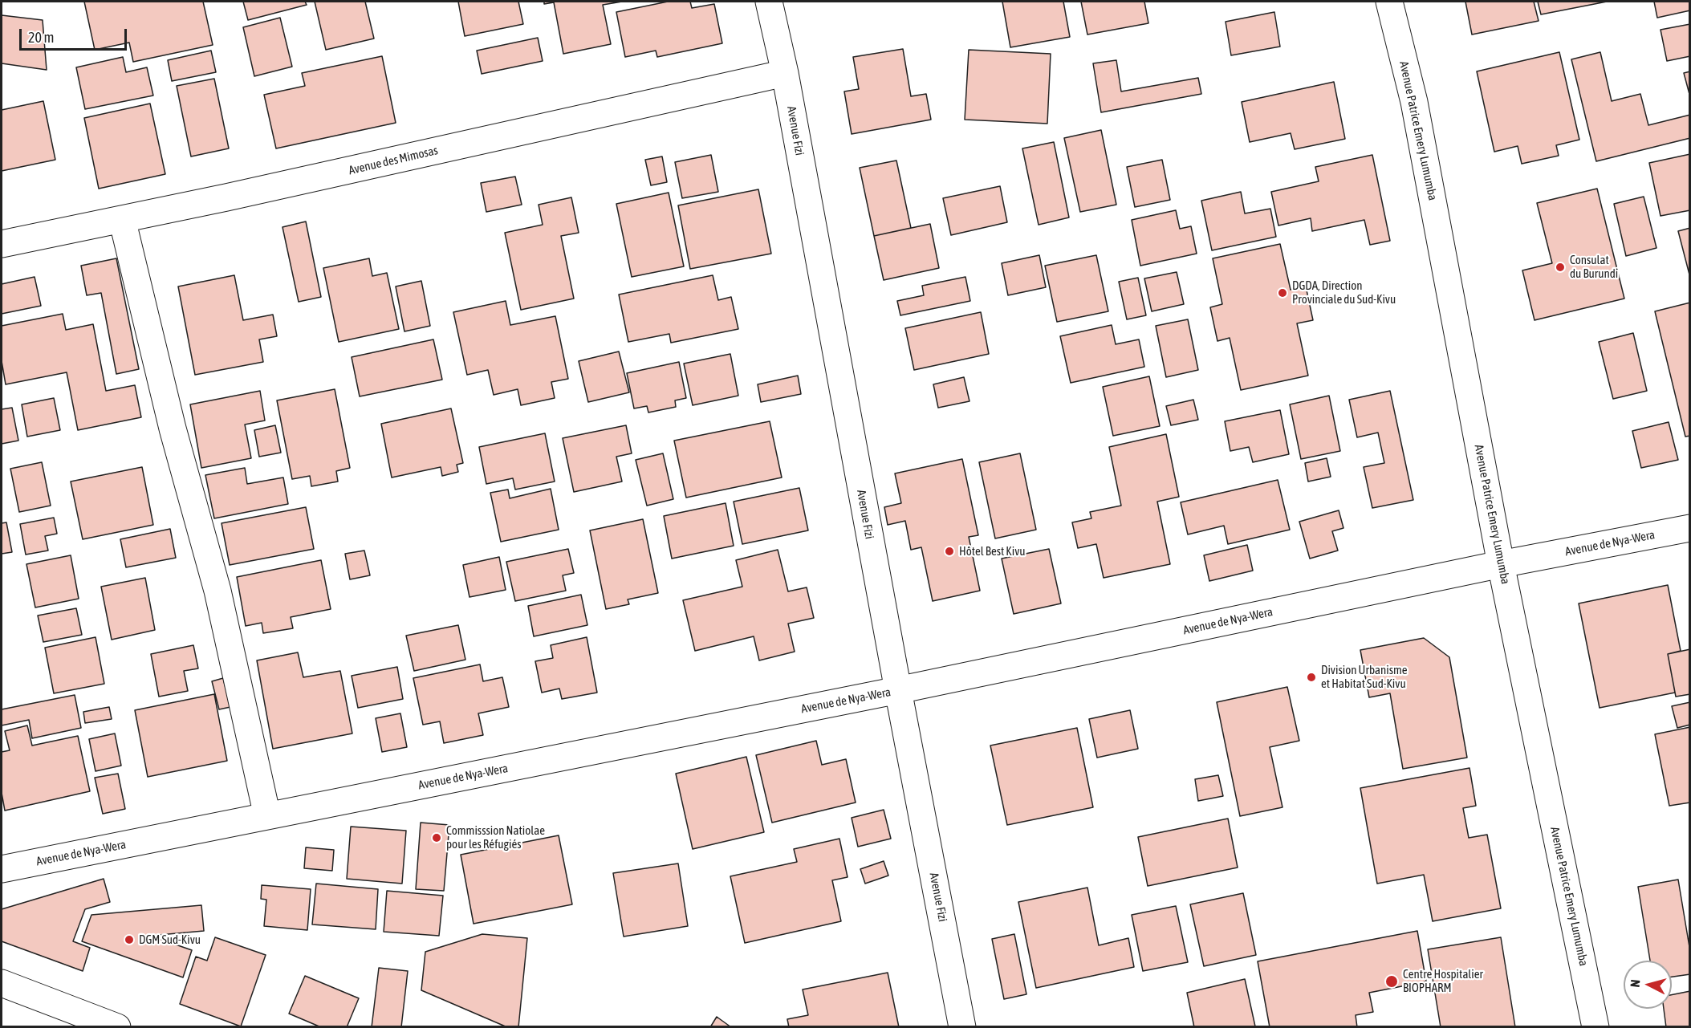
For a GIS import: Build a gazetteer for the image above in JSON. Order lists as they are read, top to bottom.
{
  "streets": {
    "street": [
      "Avenue Fizi",
      "Avenue Patrice Emery Lumumba",
      "Avenue des Mimosas",
      "Avenue de Nya-Wera"
    ]
  },
  "crossings": [
    ["Avenue Fizi", "Avenue des Mimosas"],
    ["Avenue Fizi", "Avenue de Nya-Wera"],
    ["Avenue Patrice Emery Lumumba", "Avenue de Nya-Wera"]
  ],
  "places": [
    "Consulat du Burundi",
    "DGDA, Direction Provinciale du Sud-Kivu",
    "Hôtel Best Kivu",
    "Division Urbanisme et Habitat Sud-Kivu",
    "Commisssion Natiolae pour les Réfugiés",
    "DGM Sud-Kivu",
    "Centre Hospitalier BIOPHARM"
  ],
  "scale_bar": "20 m",
  "north": "left"
}
